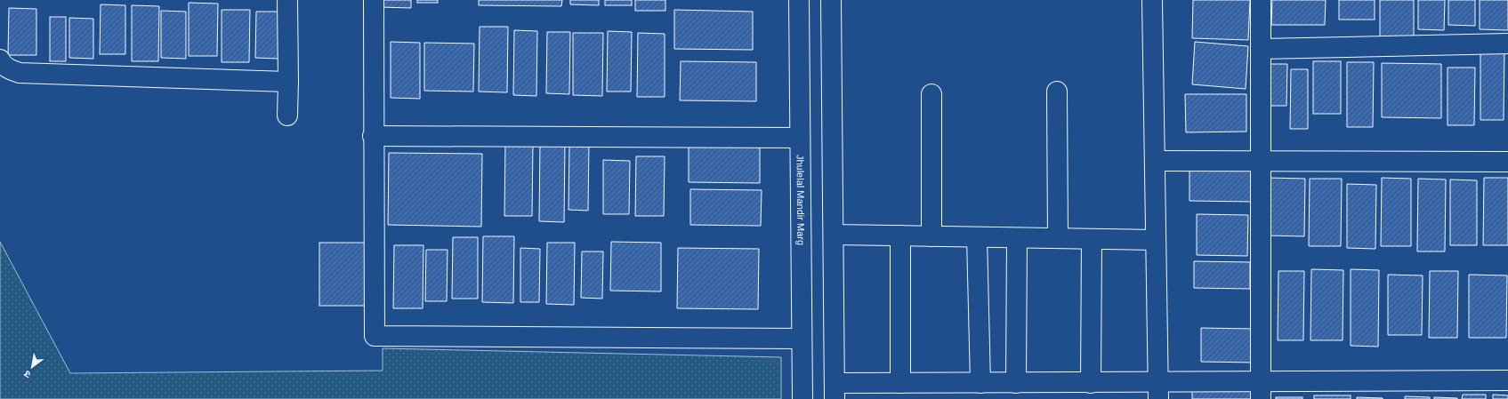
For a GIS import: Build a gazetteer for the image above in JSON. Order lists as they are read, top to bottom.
{
  "streets": {
    "street": ["Jhulelal Mandir Marg"]
  },
  "north": "bottom left"
}
